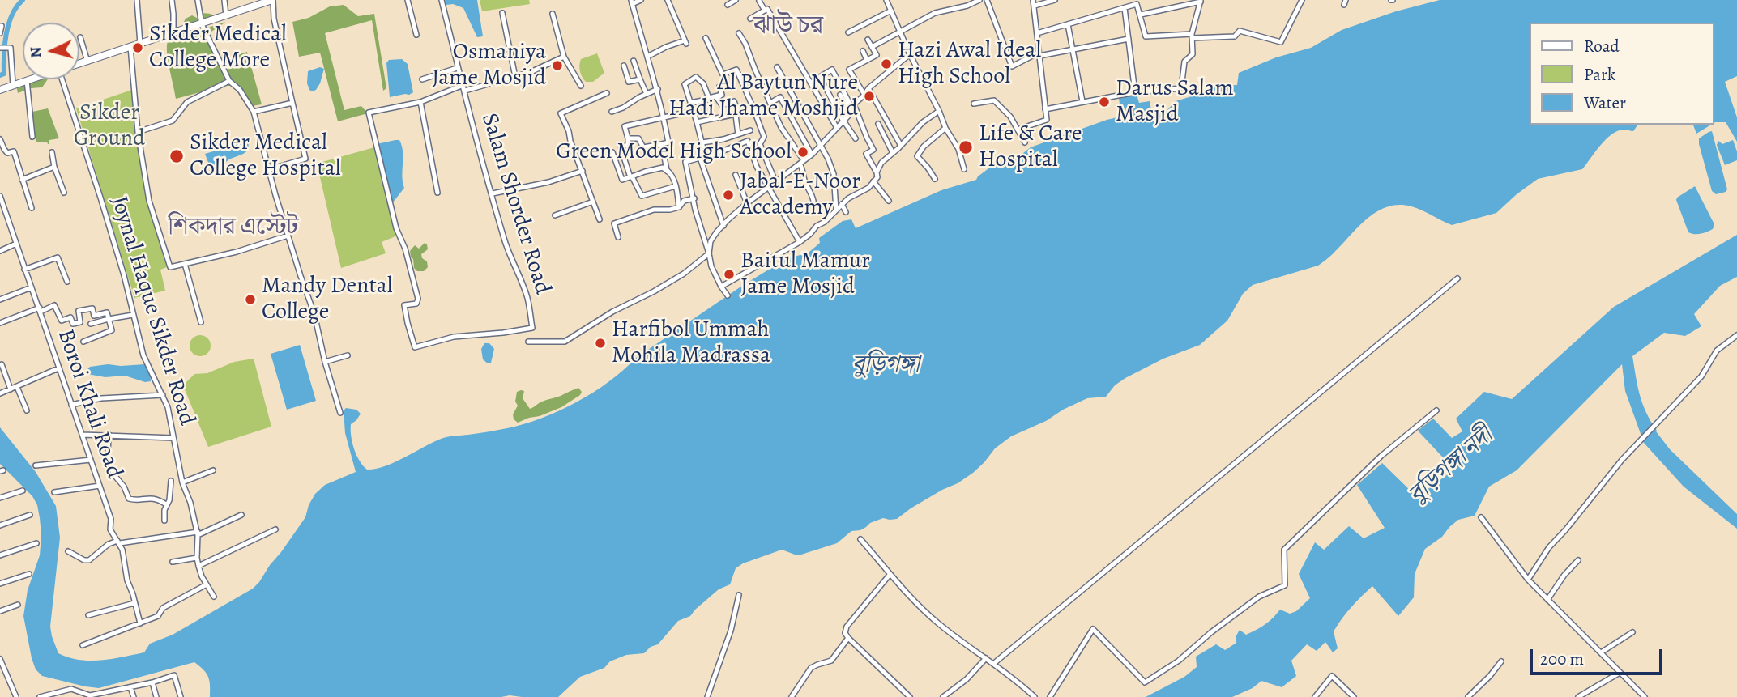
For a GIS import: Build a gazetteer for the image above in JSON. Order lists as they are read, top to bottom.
{
  "streets": {
    "street": ["Salam Shorder Road", "Joynal Haque Sikder Road", "Boroi Khali Road"]
  },
  "districts": ["ঝাউ চর", "শিকদার এস্টেট"],
  "water": ["বুড়িগঙ্গা", "বুড়িগঙ্গা নদী"],
  "parks": ["Sikder Ground"],
  "places": [
    "Sikder Medical College More",
    "Hazi Awal Ideal High School",
    "Osmaniya Jame Mosjid",
    "Al Baytun Nure Hadi Jhame Moshjid",
    "Darus Salam Masjid",
    "Life & Care Hospital",
    "Green Model High School",
    "Sikder Medical College Hospital",
    "Jabal-E-Noor Accademy",
    "Baitul Mamur Jame Mosjid",
    "Mandy Dental College",
    "Harfibol Ummah Mohila Madrassa"
  ],
  "legend": ["Road", "Park", "Water"],
  "scale_bar": "200 m",
  "north": "left"
}
